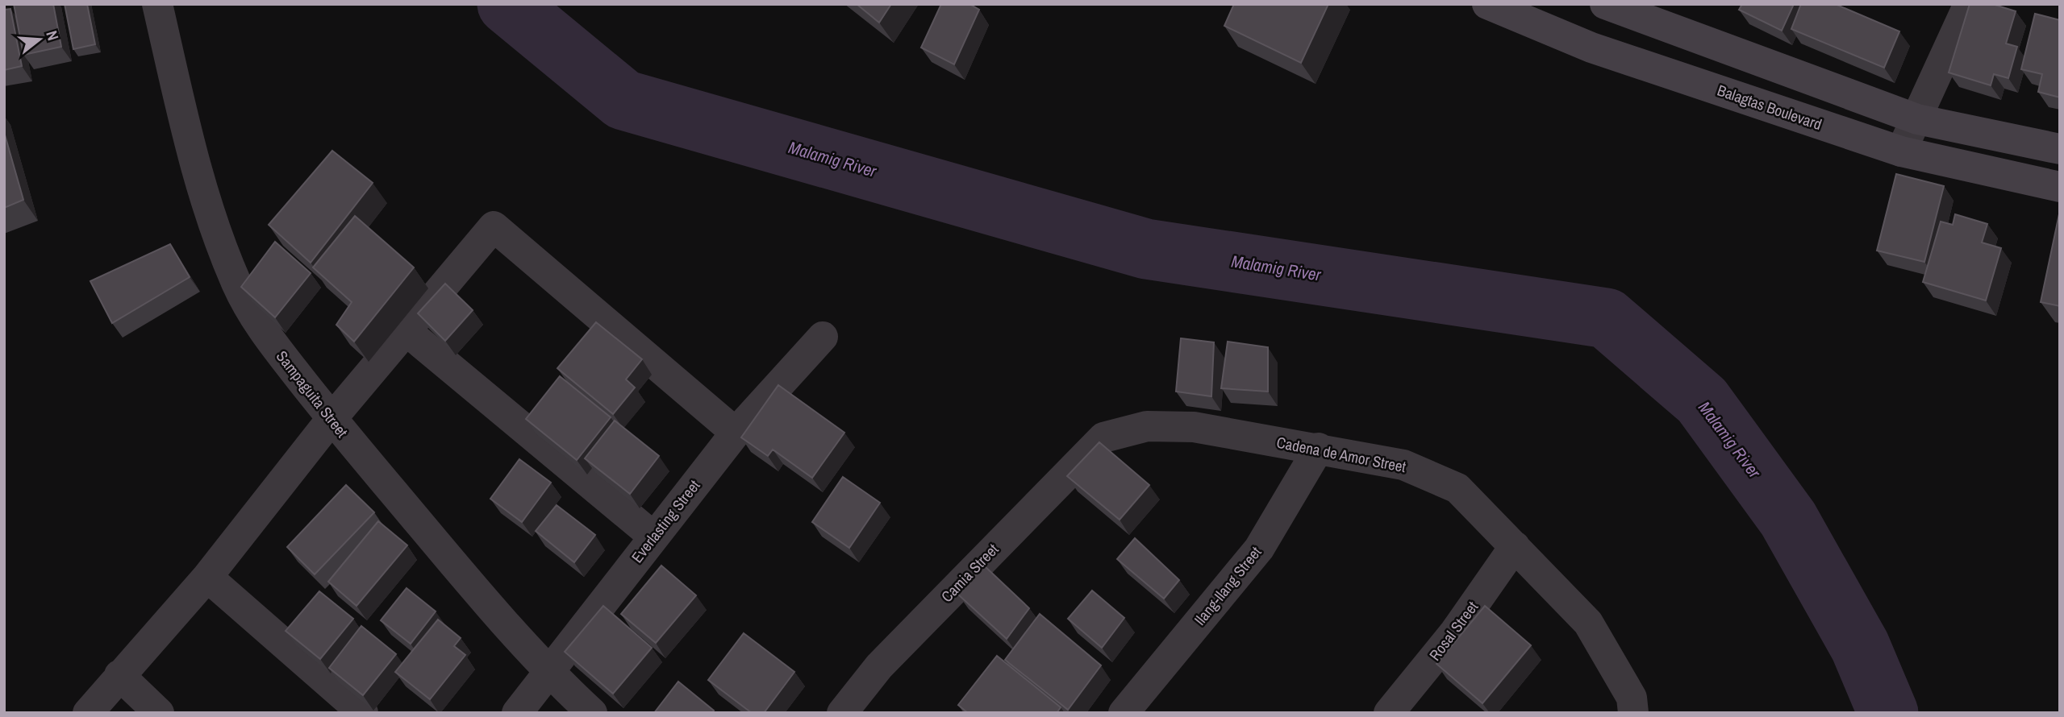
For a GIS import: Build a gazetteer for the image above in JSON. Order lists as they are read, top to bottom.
{
  "streets": {
    "main road": ["Balagtas Boulevard"],
    "street": [
      "Sampaguita Street",
      "Cadena de Amor Street",
      "Everlasting Street",
      "Camia Street",
      "Ilang-Ilang Street",
      "Rosal Street"
    ]
  },
  "crossings": [
    ["Sampaguita Street", "Everlasting Street"],
    ["Cadena de Amor Street", "Camia Street"],
    ["Cadena de Amor Street", "Ilang-Ilang Street"],
    ["Cadena de Amor Street", "Rosal Street"]
  ],
  "water": ["Malamig River"],
  "north": "right"
}
